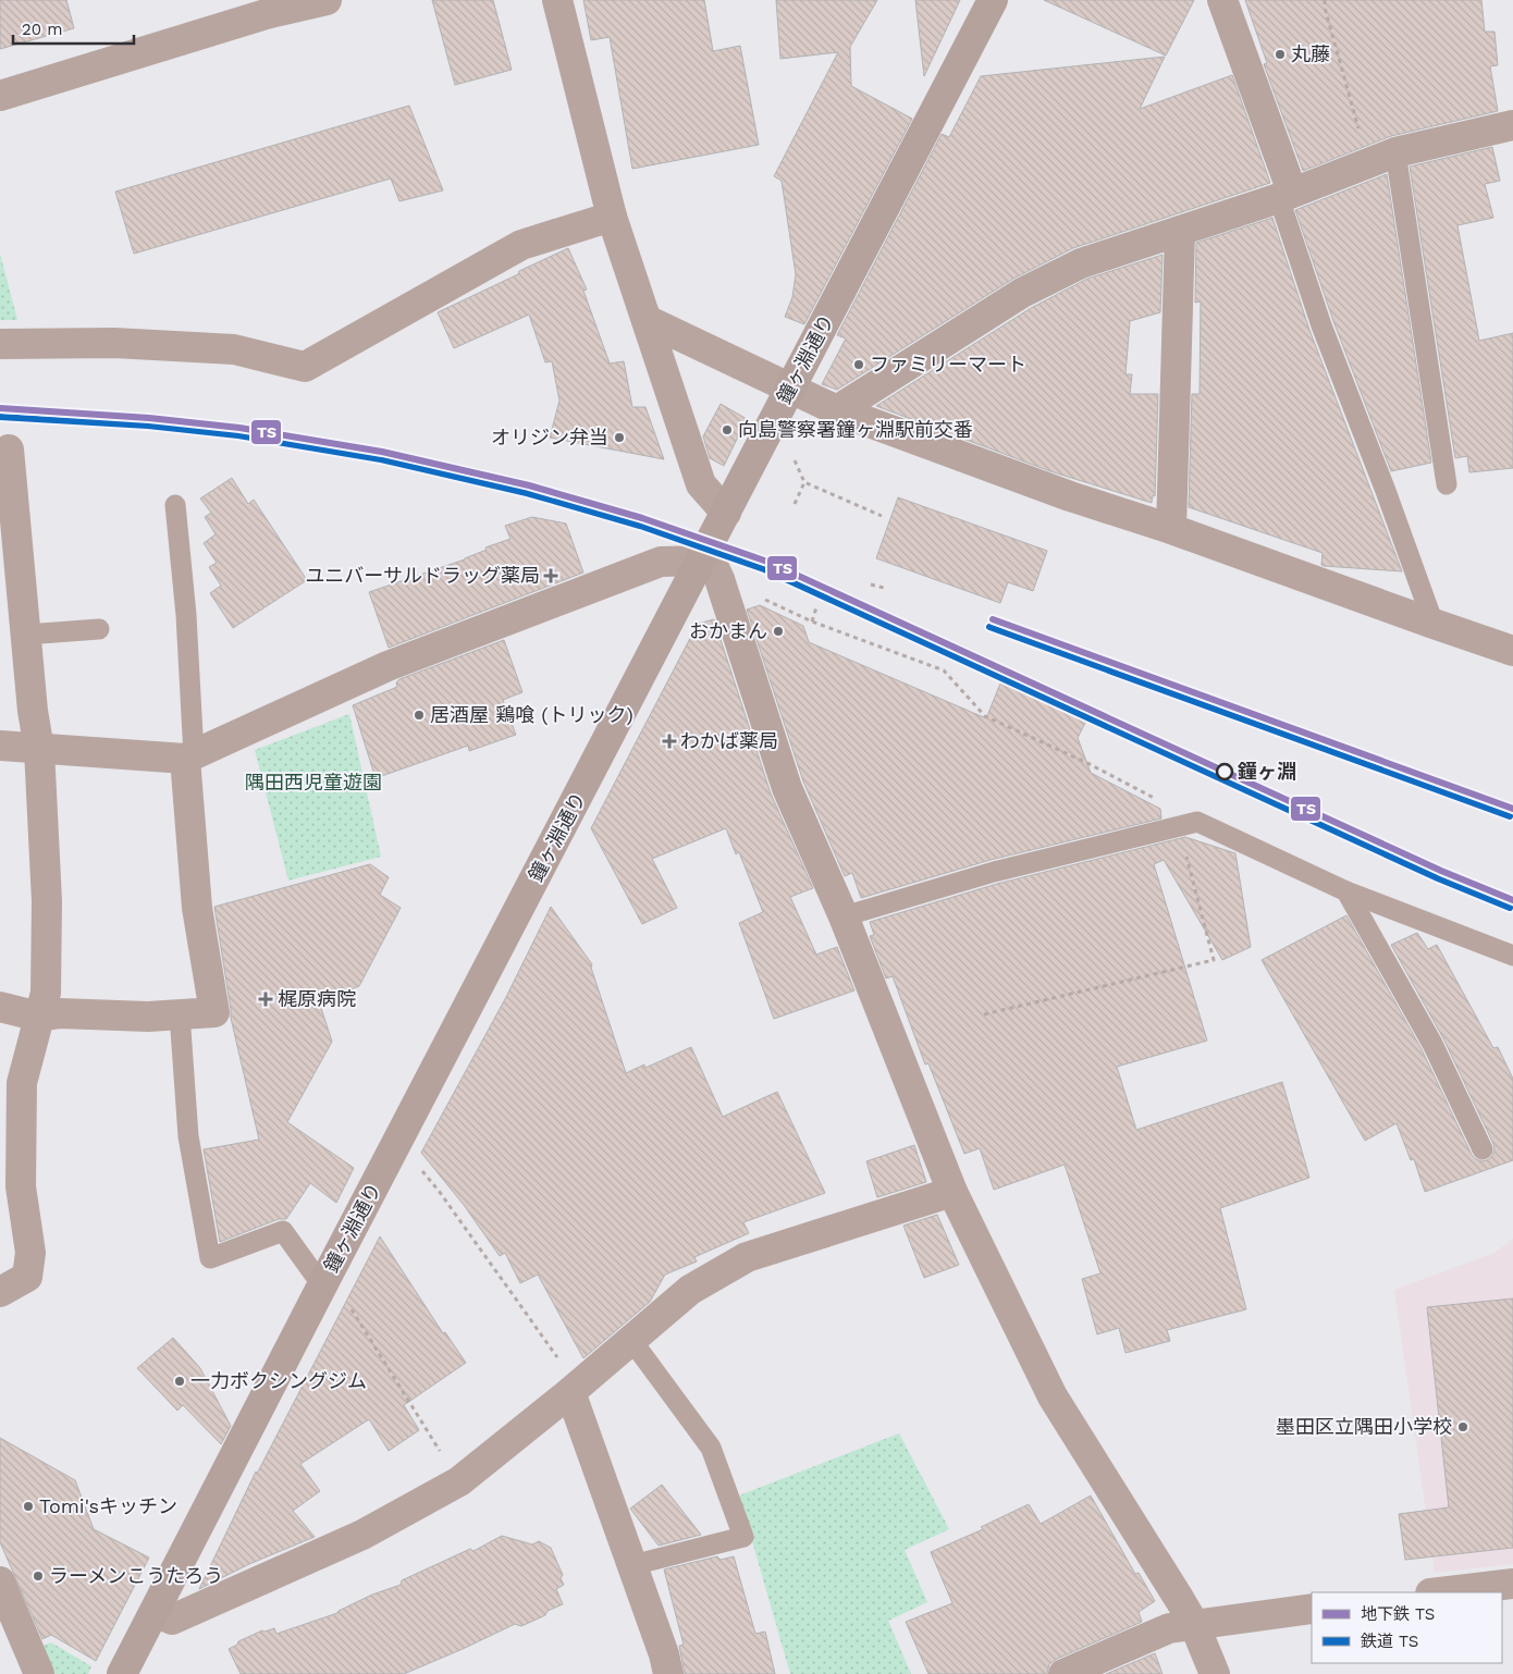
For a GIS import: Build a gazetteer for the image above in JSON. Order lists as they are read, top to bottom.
{
  "streets": {
    "main road": ["鐘ヶ淵通り"]
  },
  "parks": ["隅田西児童遊園"],
  "places": {
    "other": [
      "丸藤",
      "ファミリーマート",
      "向島警察署鐘ヶ淵駅前交番",
      "オリジン弁当",
      "おかまん",
      "居酒屋 鶏喰 (トリック)",
      "鐘ヶ淵",
      "一力ボクシングジム",
      "墨田区立隅田小学校",
      "Tomi'sキッチン",
      "ラーメンこうたろう"
    ],
    "health": ["ユニバーサルドラッグ薬局", "わかば薬局", "梶原病院"]
  },
  "lines": ["metro line TS", "rail line TS"],
  "legend": ["地下鉄 TS", "鉄道 TS"],
  "scale_bar": "20 m"
}
